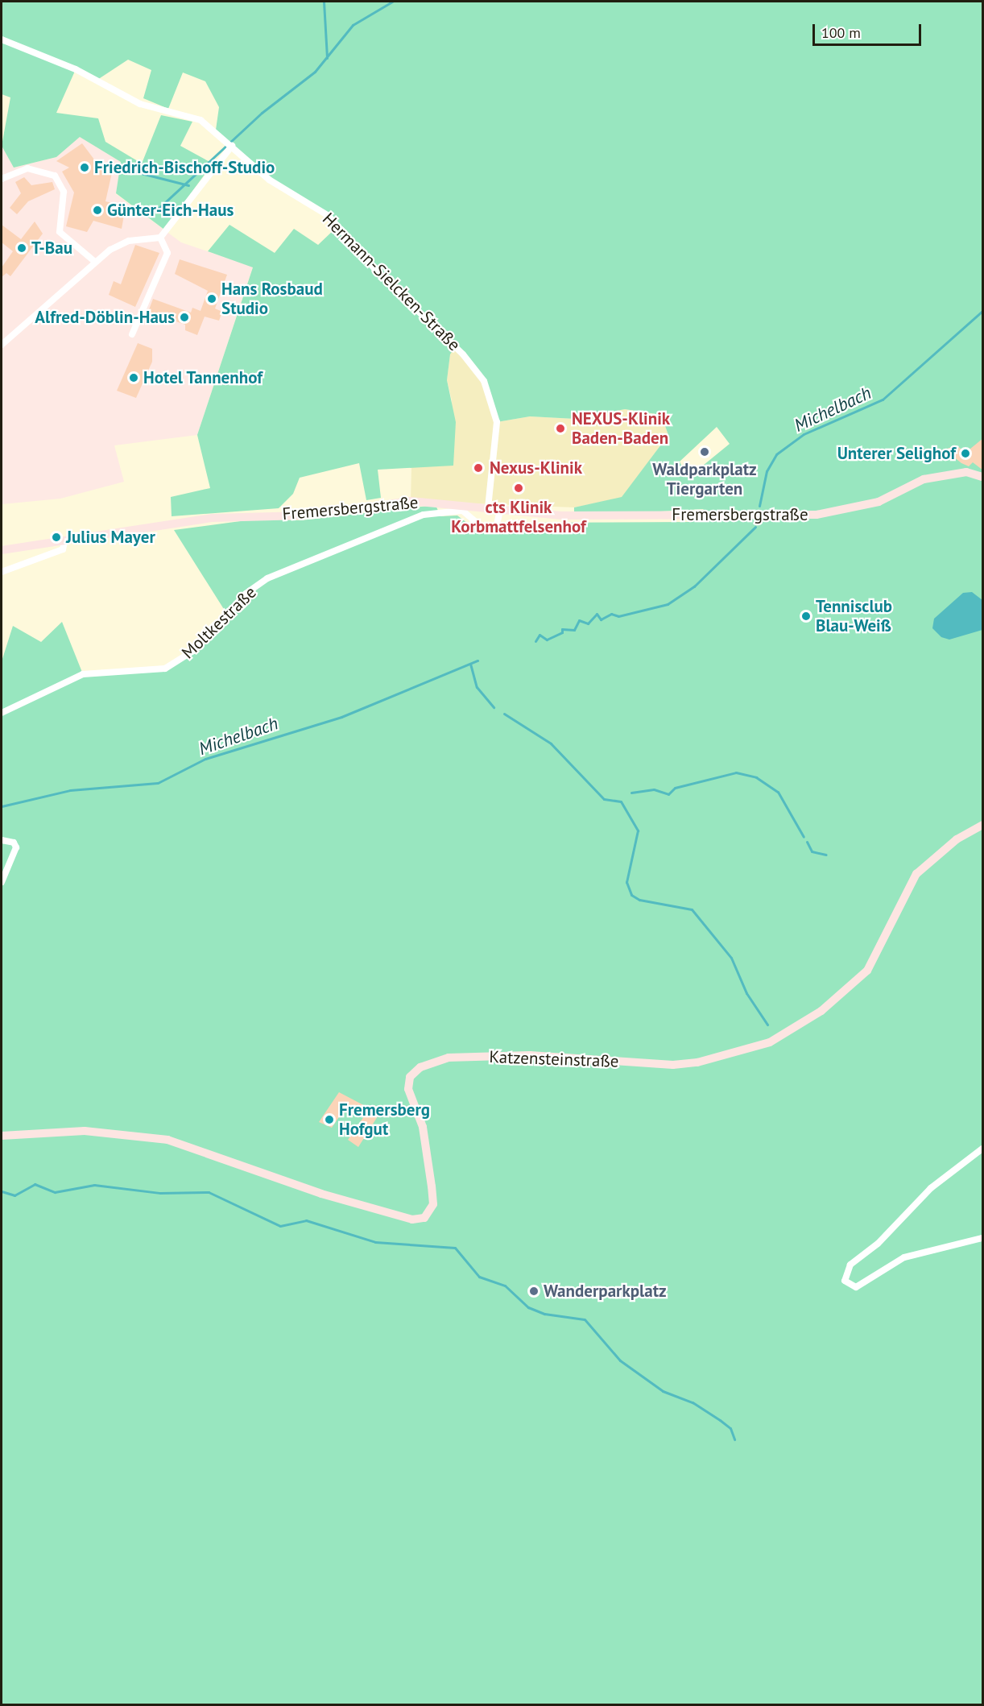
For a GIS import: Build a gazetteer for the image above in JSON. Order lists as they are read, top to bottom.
{
  "streets": {
    "street": [
      "Hermann-Sielcken-Straße",
      "Fremersbergstraße",
      "Moltkestraße",
      "Katzensteinstraße"
    ]
  },
  "crossings": [
    ["Hermann-Sielcken-Straße", "Fremersbergstraße"],
    ["Fremersbergstraße", "Moltkestraße"]
  ],
  "water": ["Michelbach"],
  "places": [
    "Friedrich-Bischoff-Studio",
    "Günter-Eich-Haus",
    "T-Bau",
    "Hans Rosbaud Studio",
    "Alfred-Döblin-Haus",
    "Hotel Tannenhof",
    "NEXUS-Klinik Baden-Baden",
    "Waldparkplatz Tiergarten",
    "Unterer Selighof",
    "Nexus-Klinik",
    "cts Klinik Korbmattfelsenhof",
    "Julius Mayer",
    "Tennisclub Blau-Weiß",
    "Fremersberg Hofgut",
    "Wanderparkplatz"
  ],
  "scale_bar": "100 m"
}
